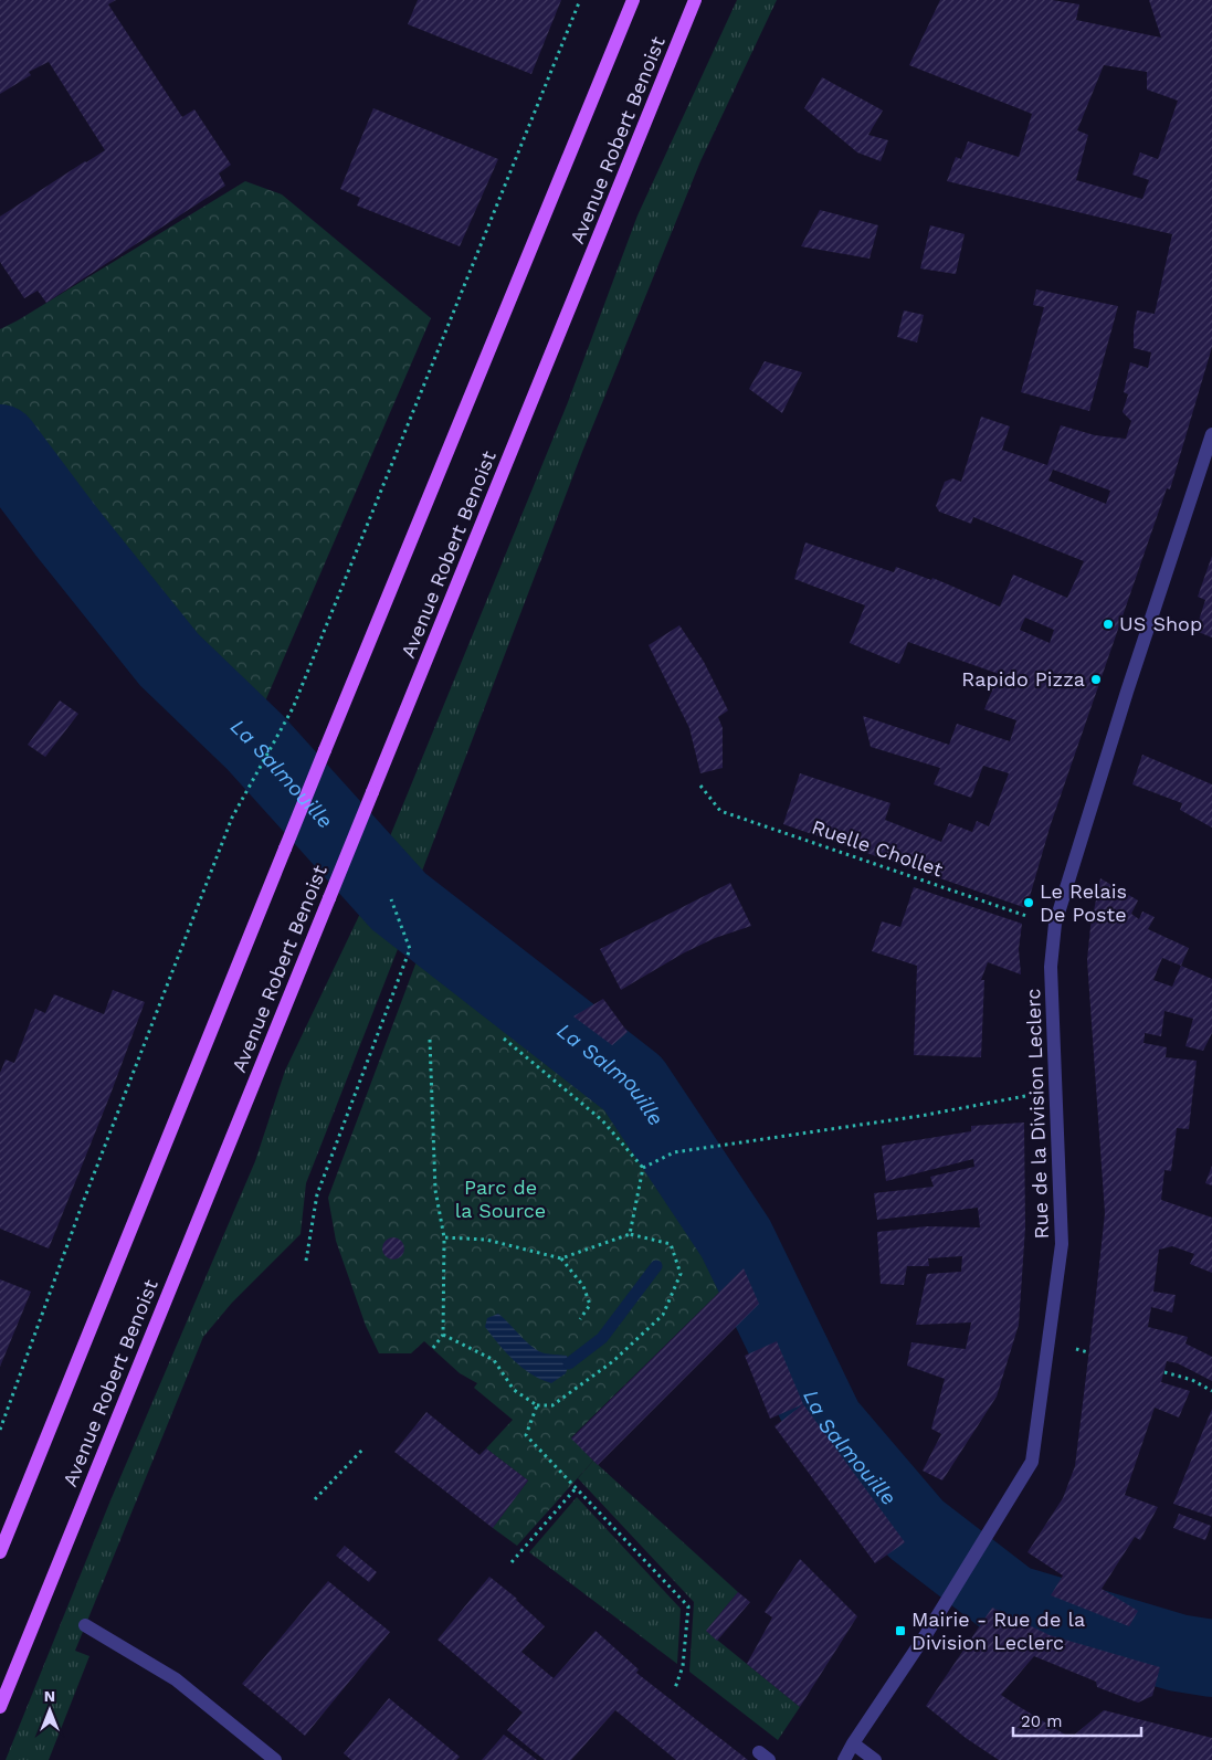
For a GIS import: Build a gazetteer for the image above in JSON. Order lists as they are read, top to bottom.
{
  "streets": {
    "main road": ["Avenue Robert Benoist"],
    "street": ["Rue de la Division Leclerc"],
    "path": ["Ruelle Chollet"]
  },
  "crossings": [
    ["Ruelle Chollet", "Rue de la Division Leclerc"]
  ],
  "water": ["La Salmouille"],
  "parks": ["Parc de la Source"],
  "places": {
    "other": ["US Shop", "Rapido Pizza", "Le Relais De Poste"],
    "transit": ["Mairie - Rue de la Division Leclerc"]
  },
  "scale_bar": "20 m",
  "north": "top"
}
